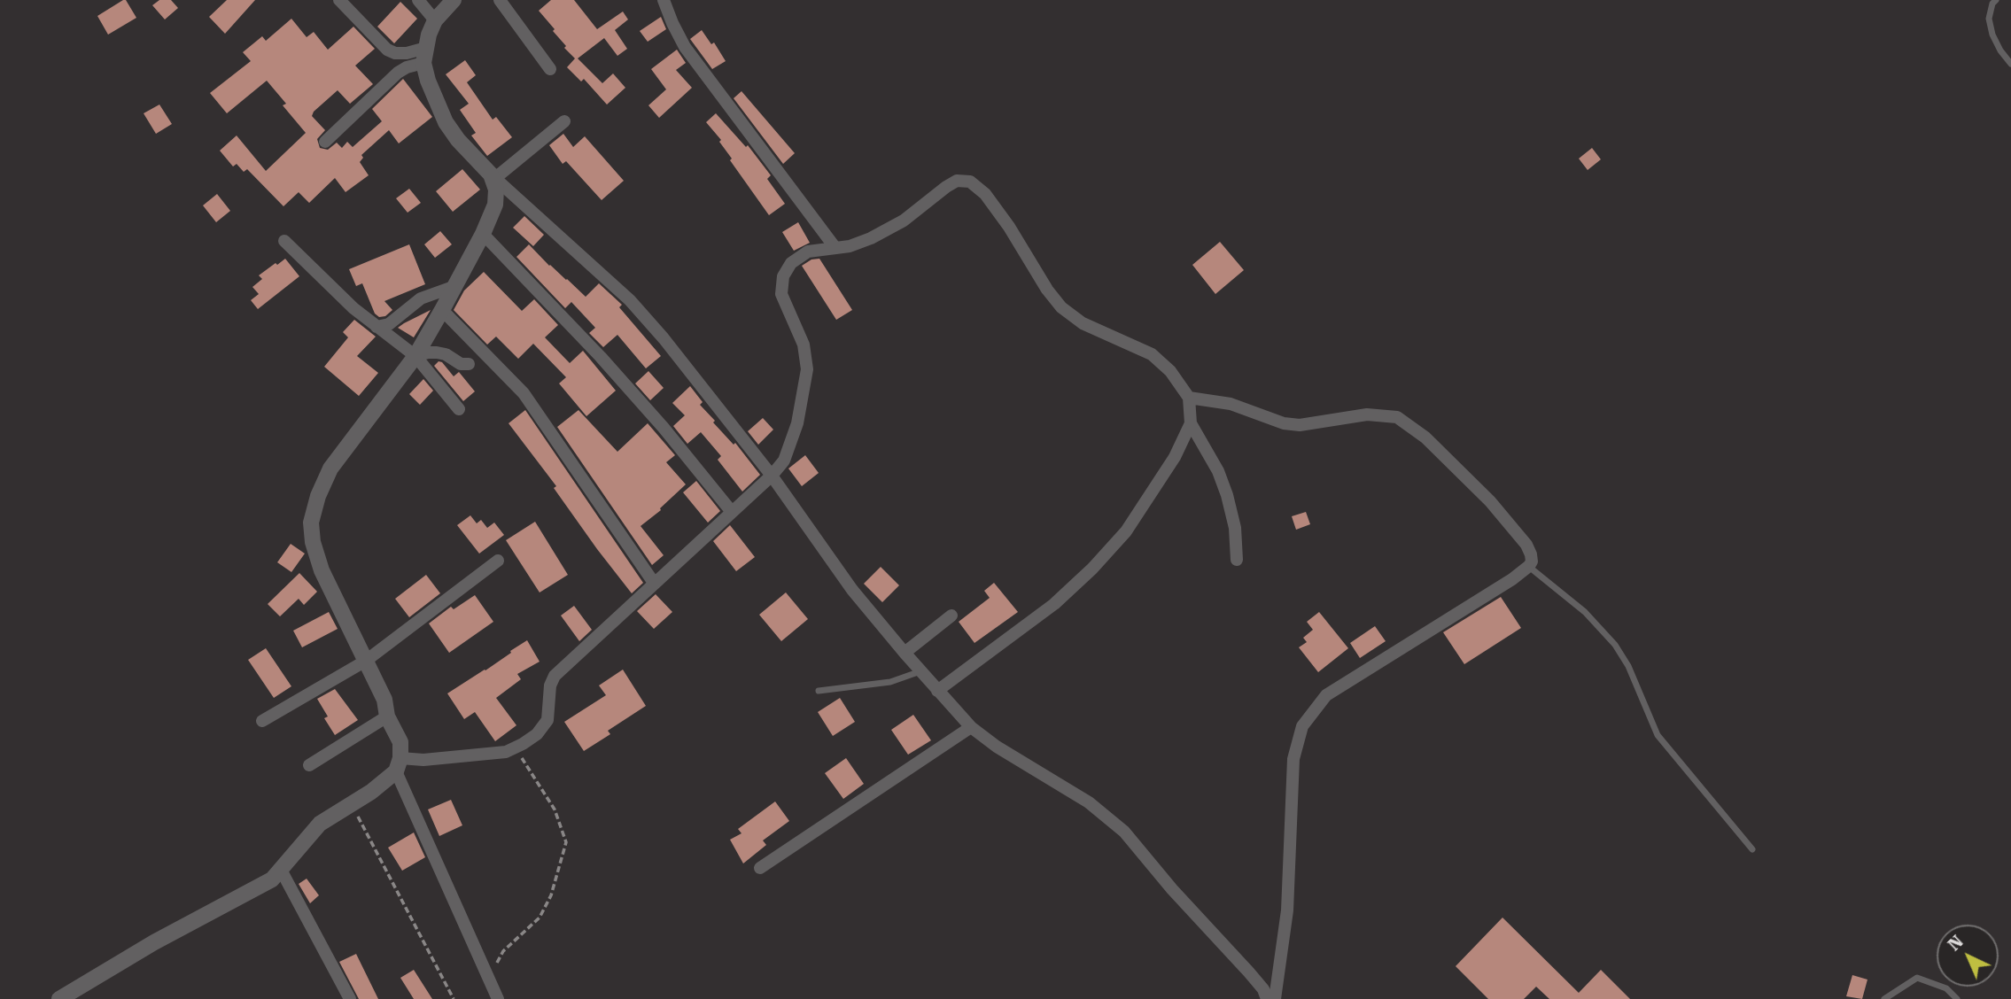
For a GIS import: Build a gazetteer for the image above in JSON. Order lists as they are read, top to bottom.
{
  "north": "top left"
}
